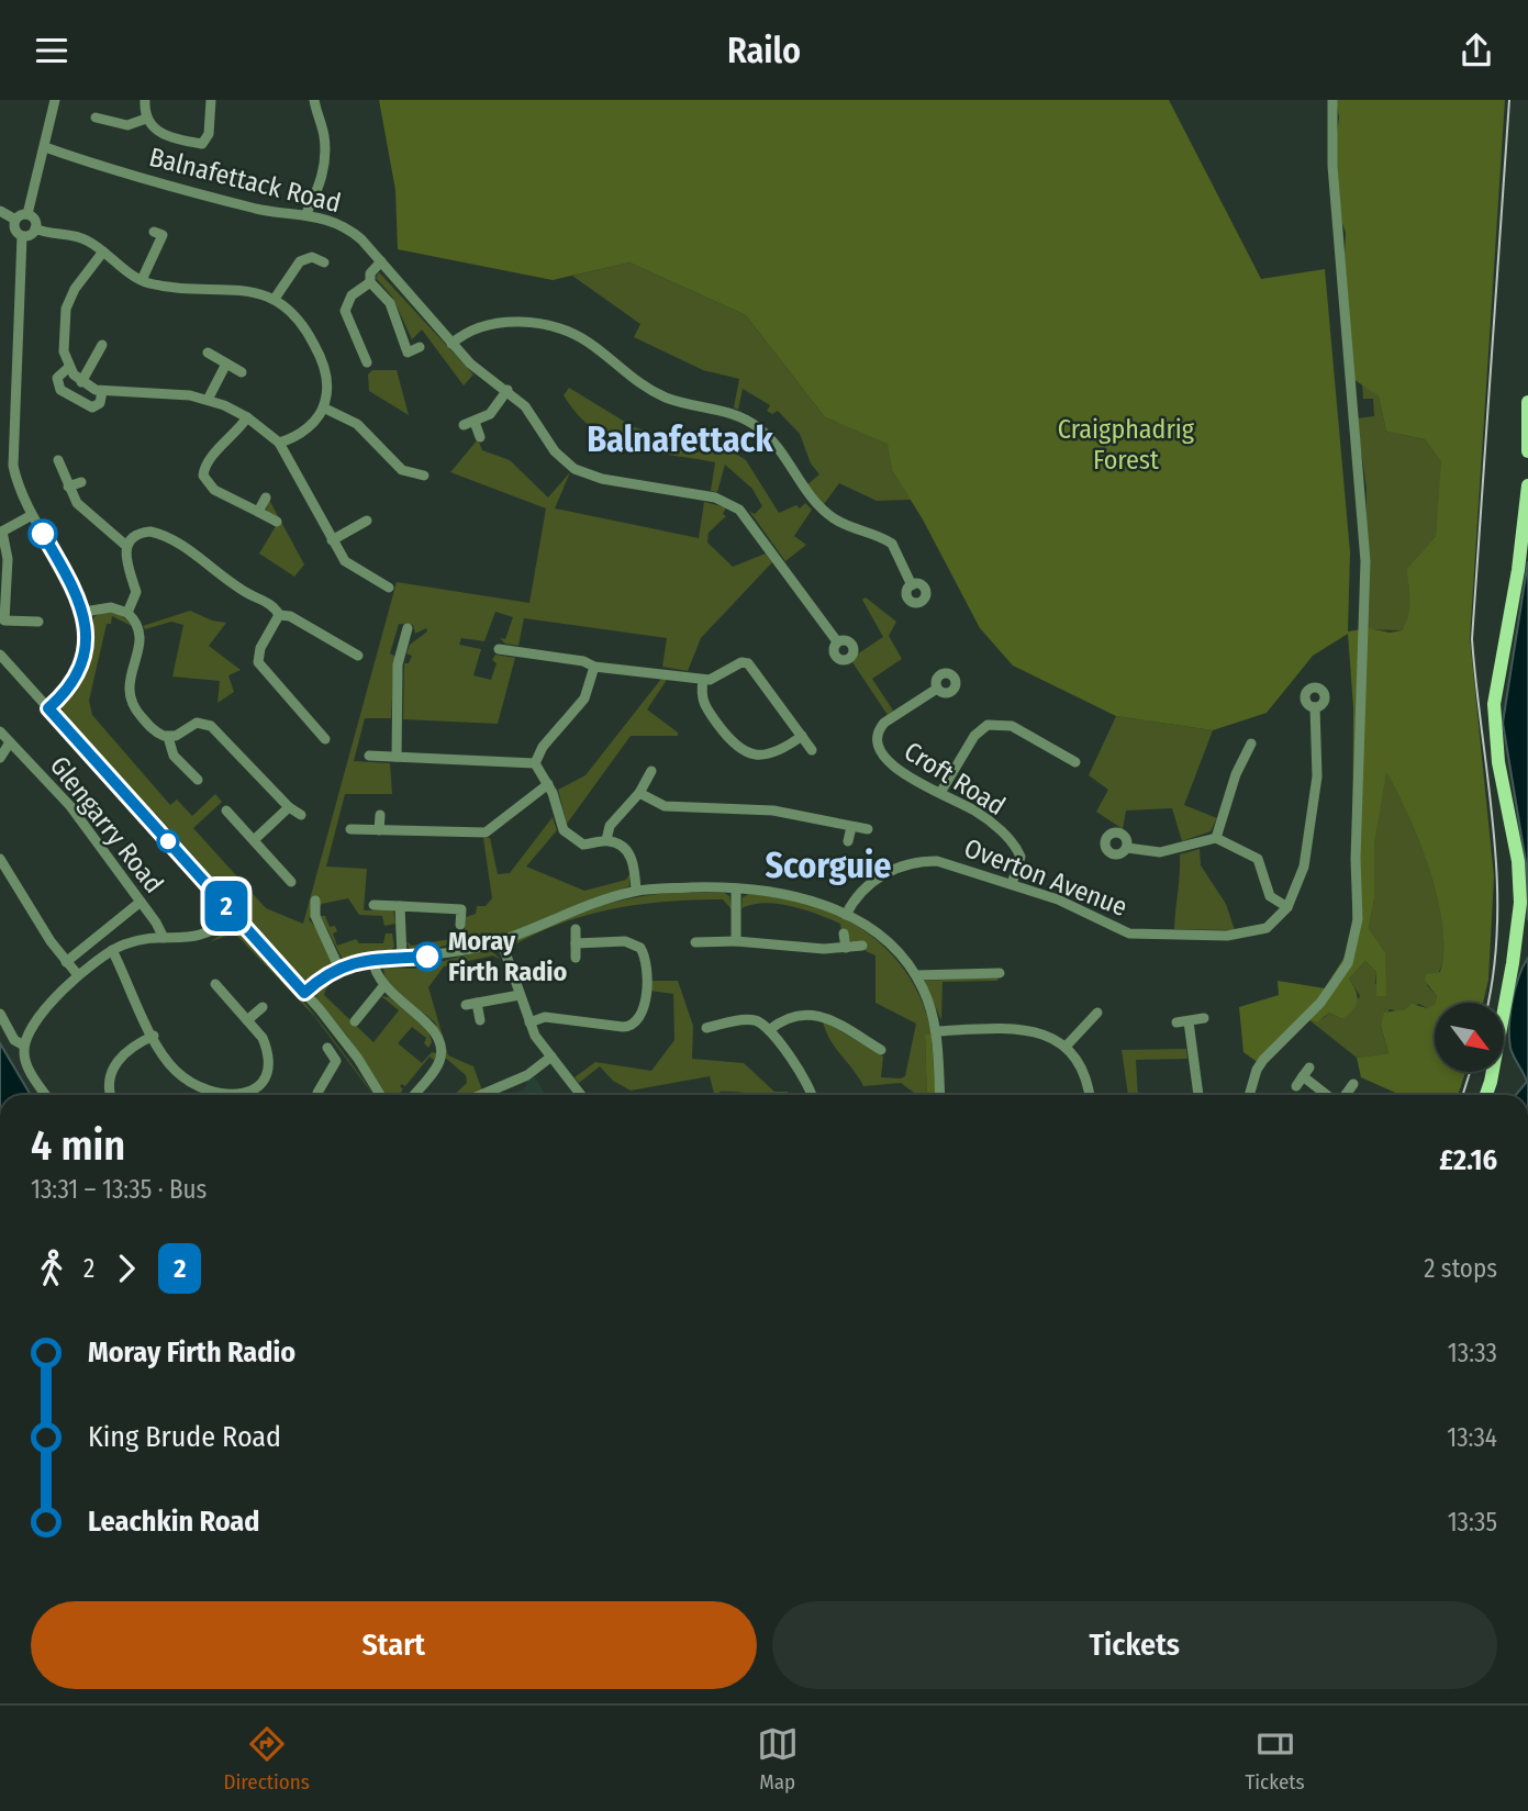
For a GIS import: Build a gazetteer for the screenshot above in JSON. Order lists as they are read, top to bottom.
{
  "streets": {
    "street": [
      "Balnafettack Road",
      "Croft Road",
      "Glengarry Road",
      "Overton Avenue"
    ]
  },
  "crossings": [
    ["Croft Road", "Overton Avenue"]
  ],
  "districts": ["Balnafettack", "Scorguie"],
  "parks": ["Craigphadrig Forest"],
  "places": ["Moray Firth Radio"],
  "lines": ["bus line 2"],
  "north": "bottom right",
  "page": {
    "header": "Railo",
    "on_map": "2",
    "heading": ["4 min", "13:31 – 13:35 · Bus", "£2.16"],
    "legs": ["2", "2", "2 stops"],
    "list": [
      {
        "name": "Moray Firth Radio",
        "value": "13:33"
      },
      {
        "name": "King Brude Road",
        "value": "13:34"
      },
      {
        "name": "Leachkin Road",
        "value": "13:35"
      }
    ],
    "buttons": ["Start", "Tickets"],
    "tabs": ["Directions", "Map", "Tickets"]
  }
}
